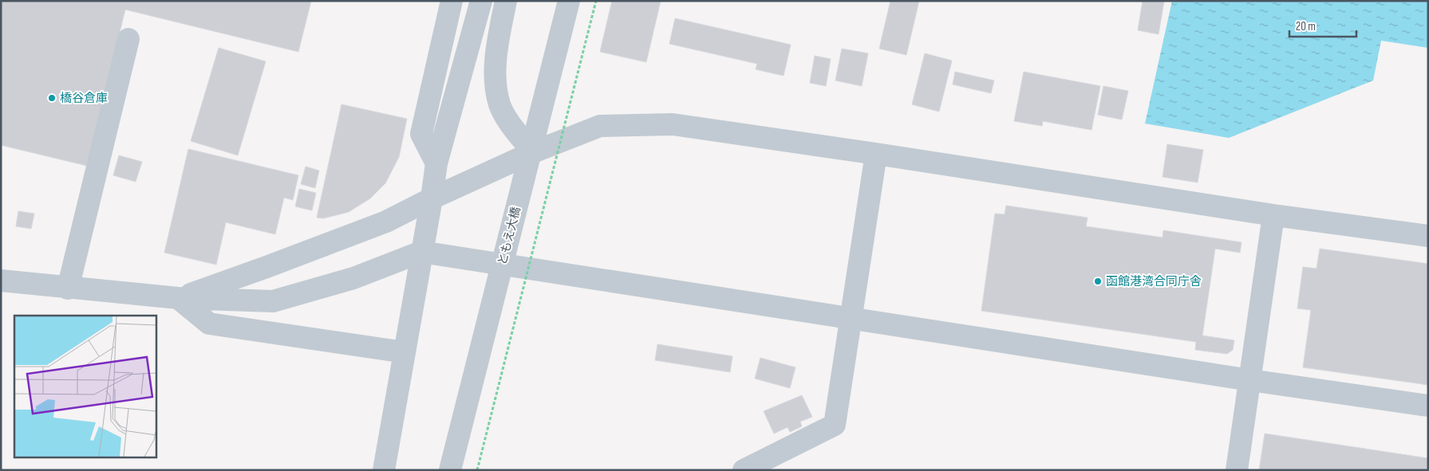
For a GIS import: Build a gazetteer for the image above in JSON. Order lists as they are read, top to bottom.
{
  "streets": {
    "street": ["ともえ大橋"]
  },
  "places": ["橋谷倉庫", "函館港湾合同庁舎"],
  "scale_bar": "20 m"
}
